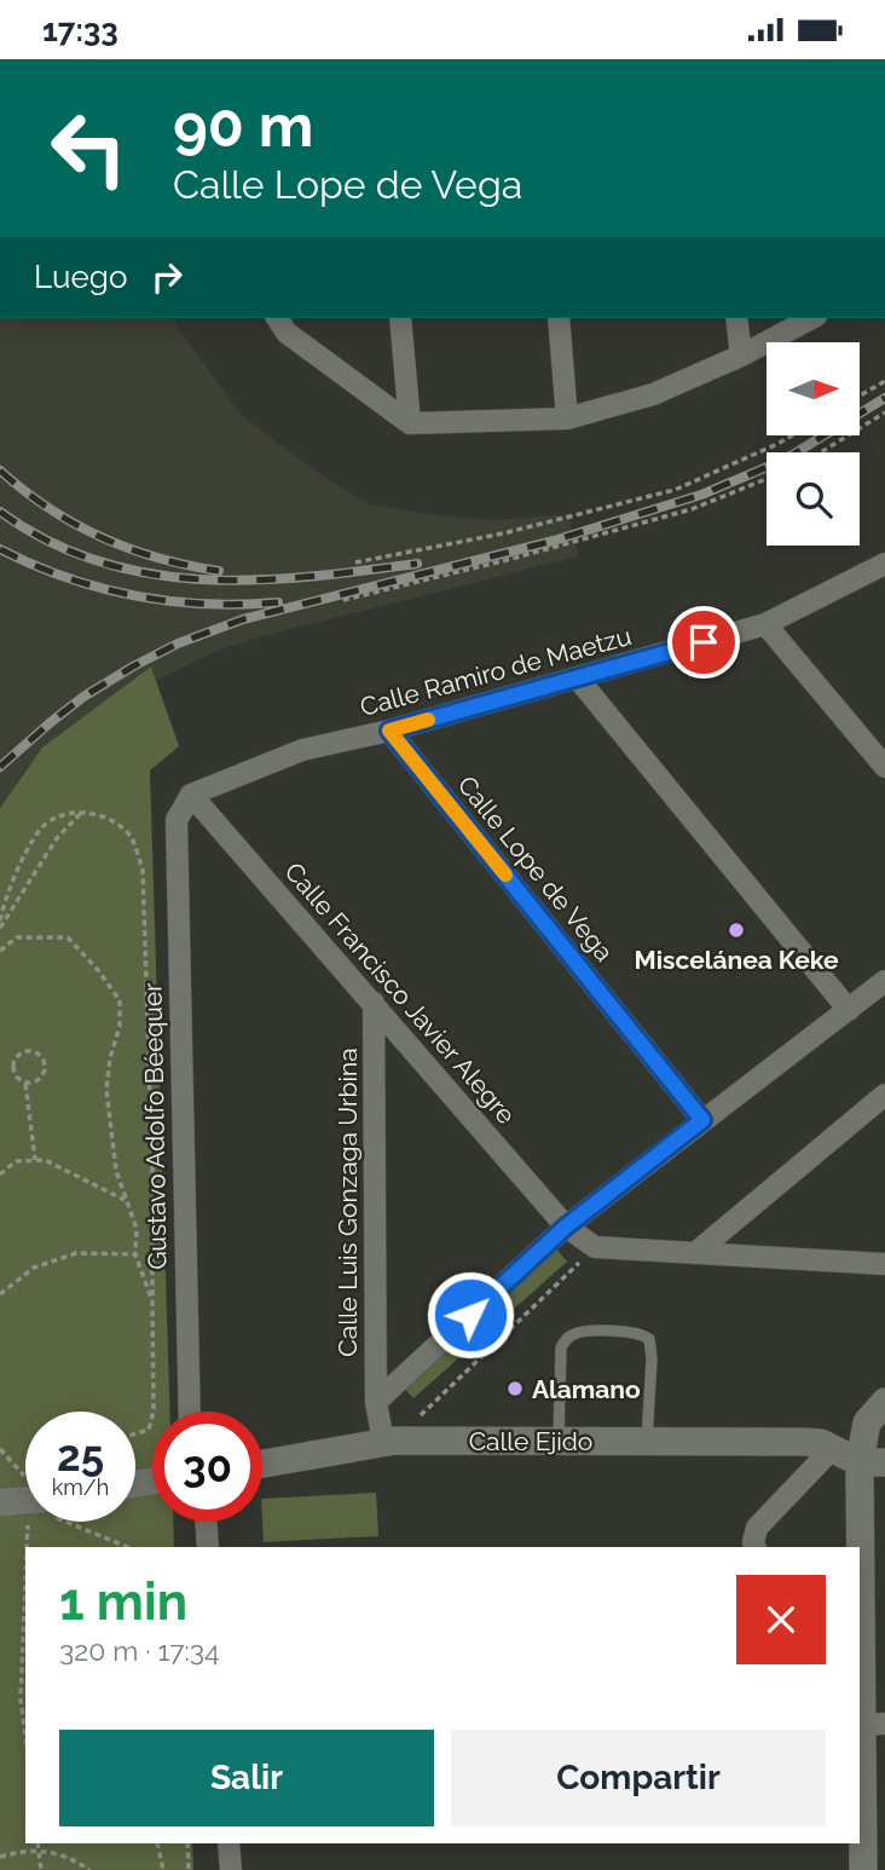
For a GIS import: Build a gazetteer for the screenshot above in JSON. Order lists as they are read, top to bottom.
{
  "streets": {
    "street": [
      "Calle Ramiro de Maetzu",
      "Calle Lope de Vega",
      "Calle Francisco Javier Alegre",
      "Gustavo Adolfo Béequer",
      "Calle Luis Gonzaga Urbina",
      "Calle Ejido"
    ]
  },
  "crossings": [
    ["Calle Ramiro de Maetzu", "Calle Lope de Vega"],
    ["Calle Ramiro de Maetzu", "Calle Francisco Javier Alegre"],
    ["Calle Ramiro de Maetzu", "Gustavo Adolfo Béequer"],
    ["Calle Francisco Javier Alegre", "Gustavo Adolfo Béequer"],
    ["Calle Francisco Javier Alegre", "Calle Luis Gonzaga Urbina"],
    ["Calle Luis Gonzaga Urbina", "Calle Ejido"]
  ],
  "places": ["Miscelánea Keke", "Alamano"],
  "north": "right",
  "page": {
    "status": "17:33",
    "turn": ["90 m", "Calle Lope de Vega"],
    "then": "Luego",
    "speed": "25 km/h",
    "limit": "30",
    "heading": ["1 min", "320 m · 17:34"],
    "buttons": ["Salir", "Compartir"]
  }
}
